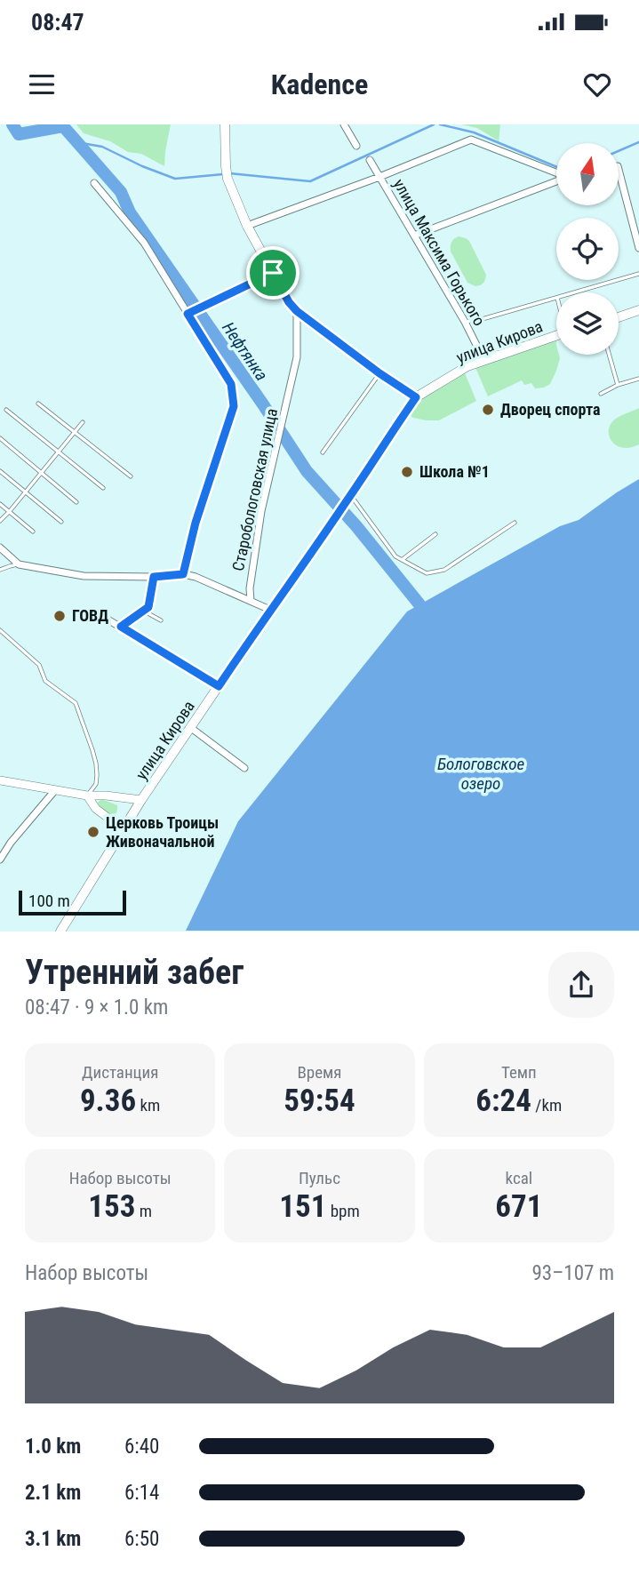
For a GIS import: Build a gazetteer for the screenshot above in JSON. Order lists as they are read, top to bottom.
{
  "streets": {
    "main road": ["улица Кирова"],
    "street": ["улица Максима Горького", "Старобологовская улица"]
  },
  "crossings": [
    ["улица Максима Горького", "улица Кирова"]
  ],
  "water": ["Нефтянка", "Бологовское озеро"],
  "places": [
    "Дворец спорта",
    "Школа №1",
    "ГОВД",
    "Церковь Троицы Живоначальной"
  ],
  "scale_bar": "100 m",
  "north": "top",
  "page": {
    "status": "08:47",
    "header": "Kadence",
    "scale": "100 m",
    "heading": ["Утренний забег", "08:47 · 9 × 1.0 km"],
    "stats": [
      ["Дистанция", "9.36 km"],
      ["Время", "59:54"],
      ["Темп", "6:24 /km"],
      ["Набор высоты", "153 m"],
      ["Пульс", "151 bpm"],
      ["kcal", "671"]
    ],
    "chart": ["Набор высоты", "93–107 m"],
    "list": [
      {
        "name": "1.0 km",
        "note": "6:40"
      },
      {
        "name": "2.1 km",
        "note": "6:14"
      },
      {
        "name": "3.1 km",
        "note": "6:50"
      }
    ]
  }
}
